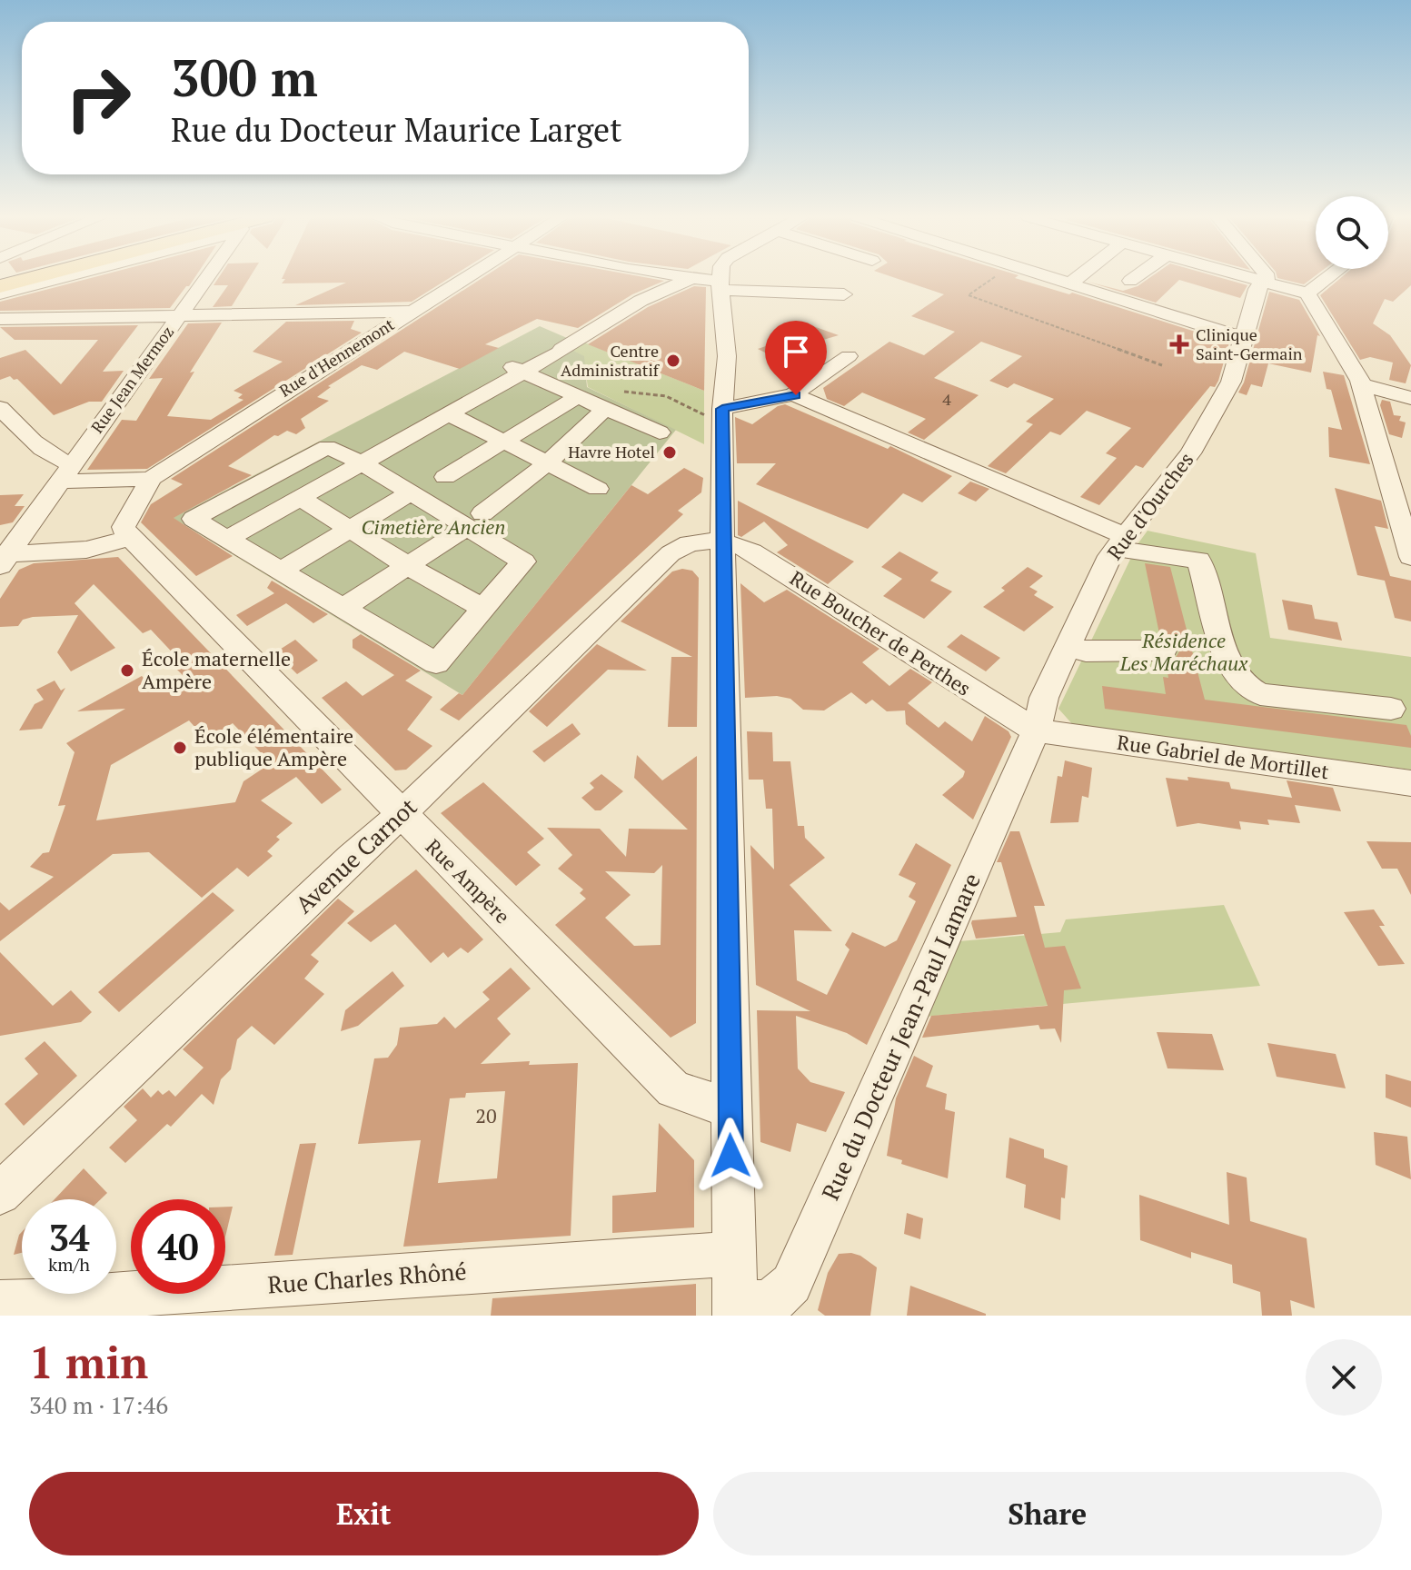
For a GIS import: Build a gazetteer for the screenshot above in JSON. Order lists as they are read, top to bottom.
{
  "streets": {
    "street": [
      "Rue d'Hennemont",
      "Rue Jean Mermoz",
      "Rue d'Ourches",
      "Rue Boucher de Perthes",
      "Rue Gabriel de Mortillet",
      "Avenue Carnot",
      "Rue Ampère",
      "Rue du Docteur Jean-Paul Lamare",
      "Rue Charles Rhôné"
    ]
  },
  "crossings": [
    ["Rue d'Ourches", "Rue Boucher de Perthes"],
    ["Rue d'Ourches", "Rue Gabriel de Mortillet"],
    ["Rue d'Ourches", "Rue du Docteur Jean-Paul Lamare"],
    ["Rue Boucher de Perthes", "Rue Gabriel de Mortillet"],
    ["Rue Boucher de Perthes", "Avenue Carnot"],
    ["Rue Boucher de Perthes", "Rue du Docteur Jean-Paul Lamare"],
    ["Rue Gabriel de Mortillet", "Rue du Docteur Jean-Paul Lamare"],
    ["Avenue Carnot", "Rue Ampère"]
  ],
  "parks": ["Cimetière Ancien", "Résidence Les Maréchaux"],
  "places": {
    "health": ["Clinique Saint-Germain"],
    "other": [
      "Centre Administratif",
      "Havre Hotel",
      "École maternelle Ampère",
      "École élémentaire publique Ampère"
    ]
  },
  "house_numbers": ["4", "20"],
  "page": {
    "turn": ["300 m", "Rue du Docteur Maurice Larget"],
    "speed": "34 km/h",
    "limit": "40",
    "heading": ["1 min", "340 m · 17:46"],
    "buttons": ["Exit", "Share"]
  }
}
